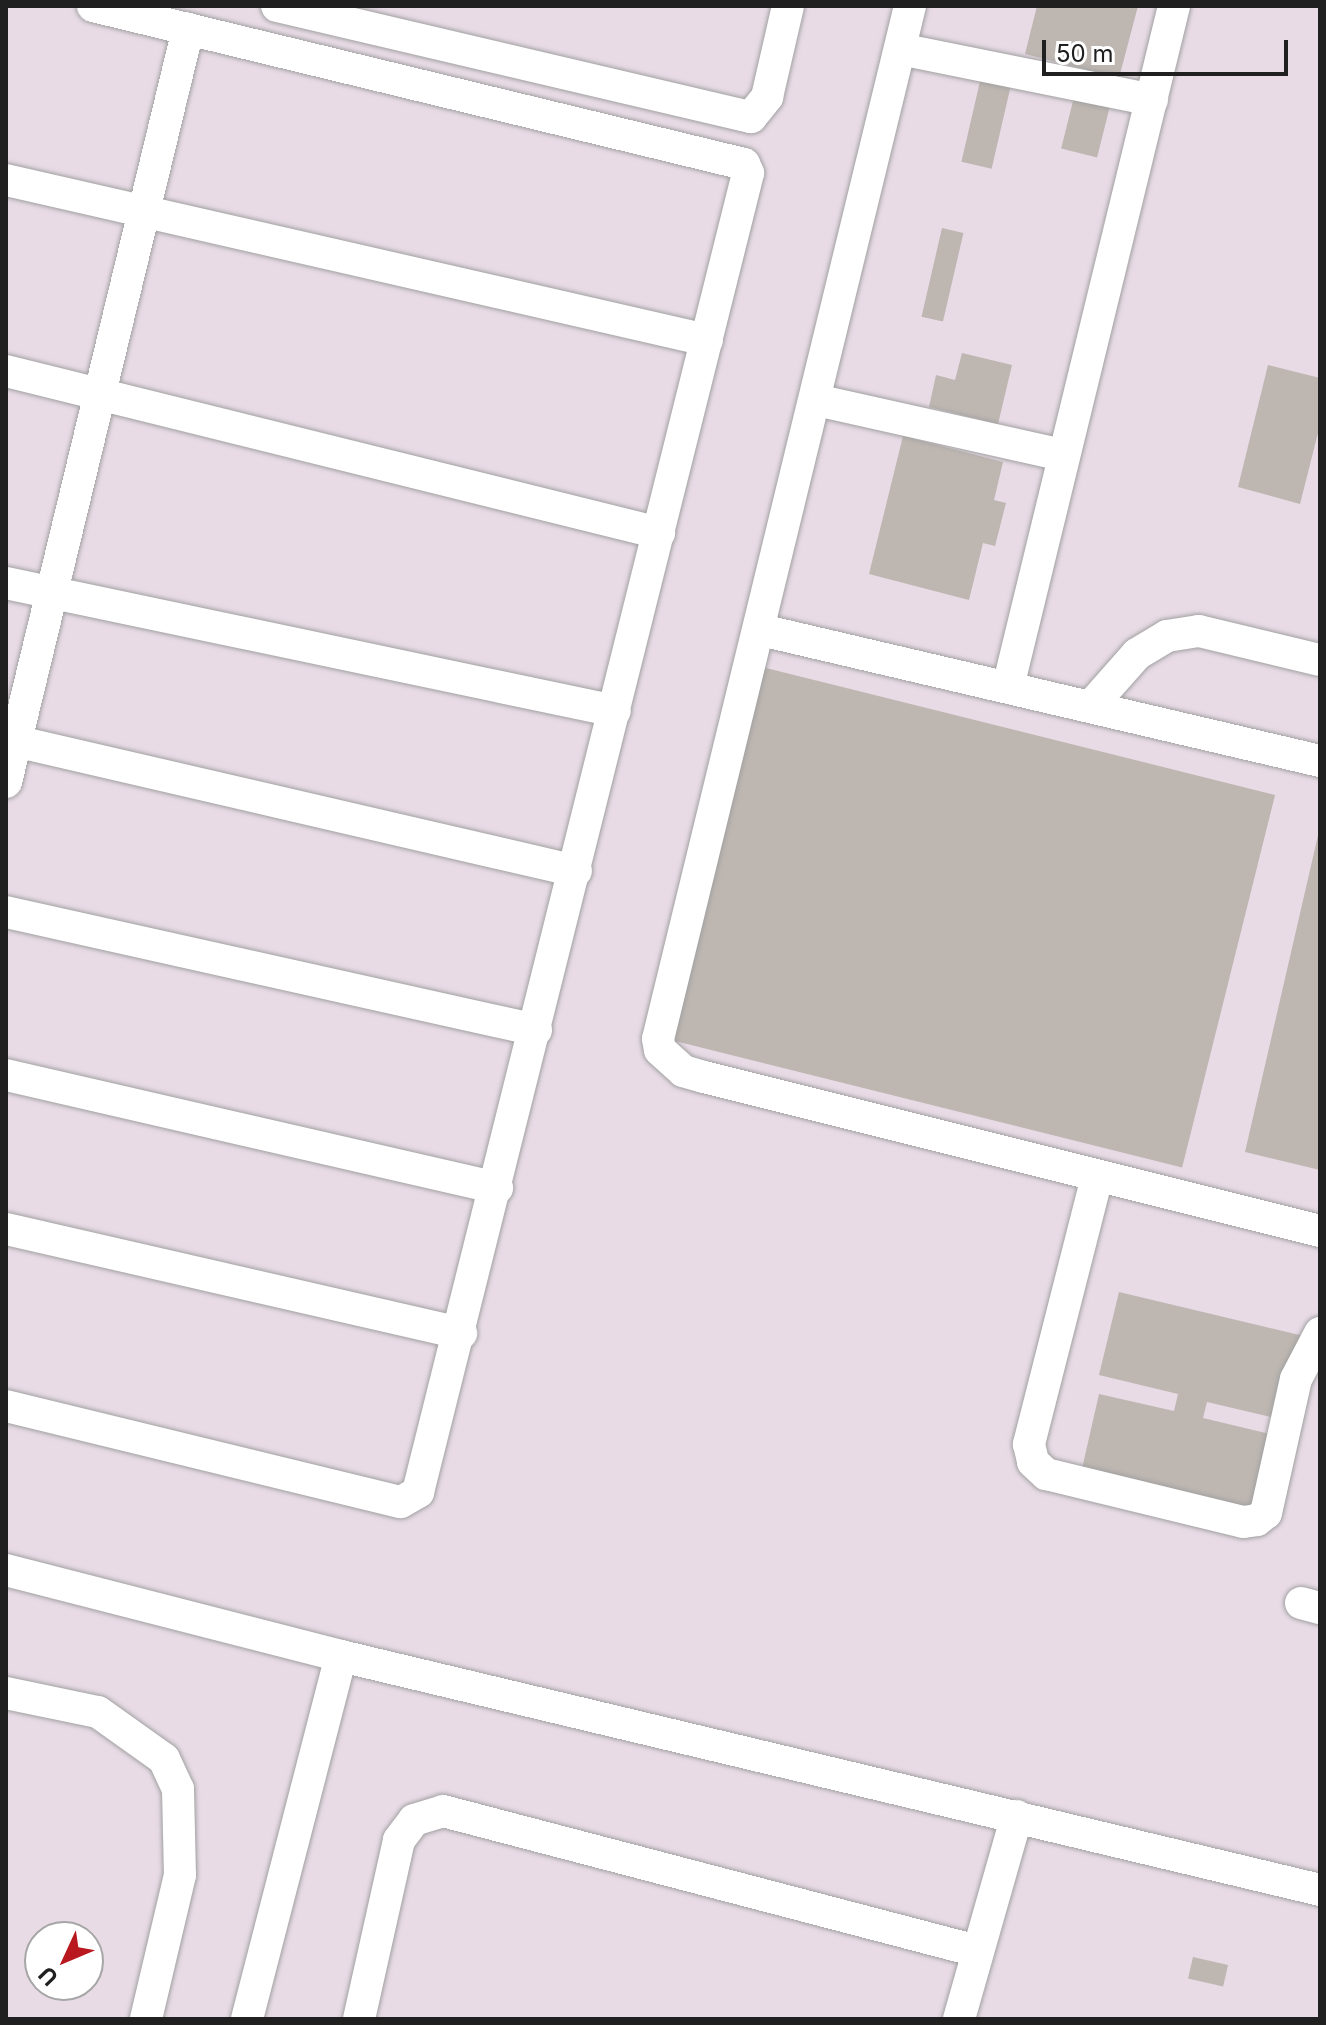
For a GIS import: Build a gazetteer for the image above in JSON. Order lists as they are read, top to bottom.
{
  "scale_bar": "50 m",
  "north": "bottom left"
}
